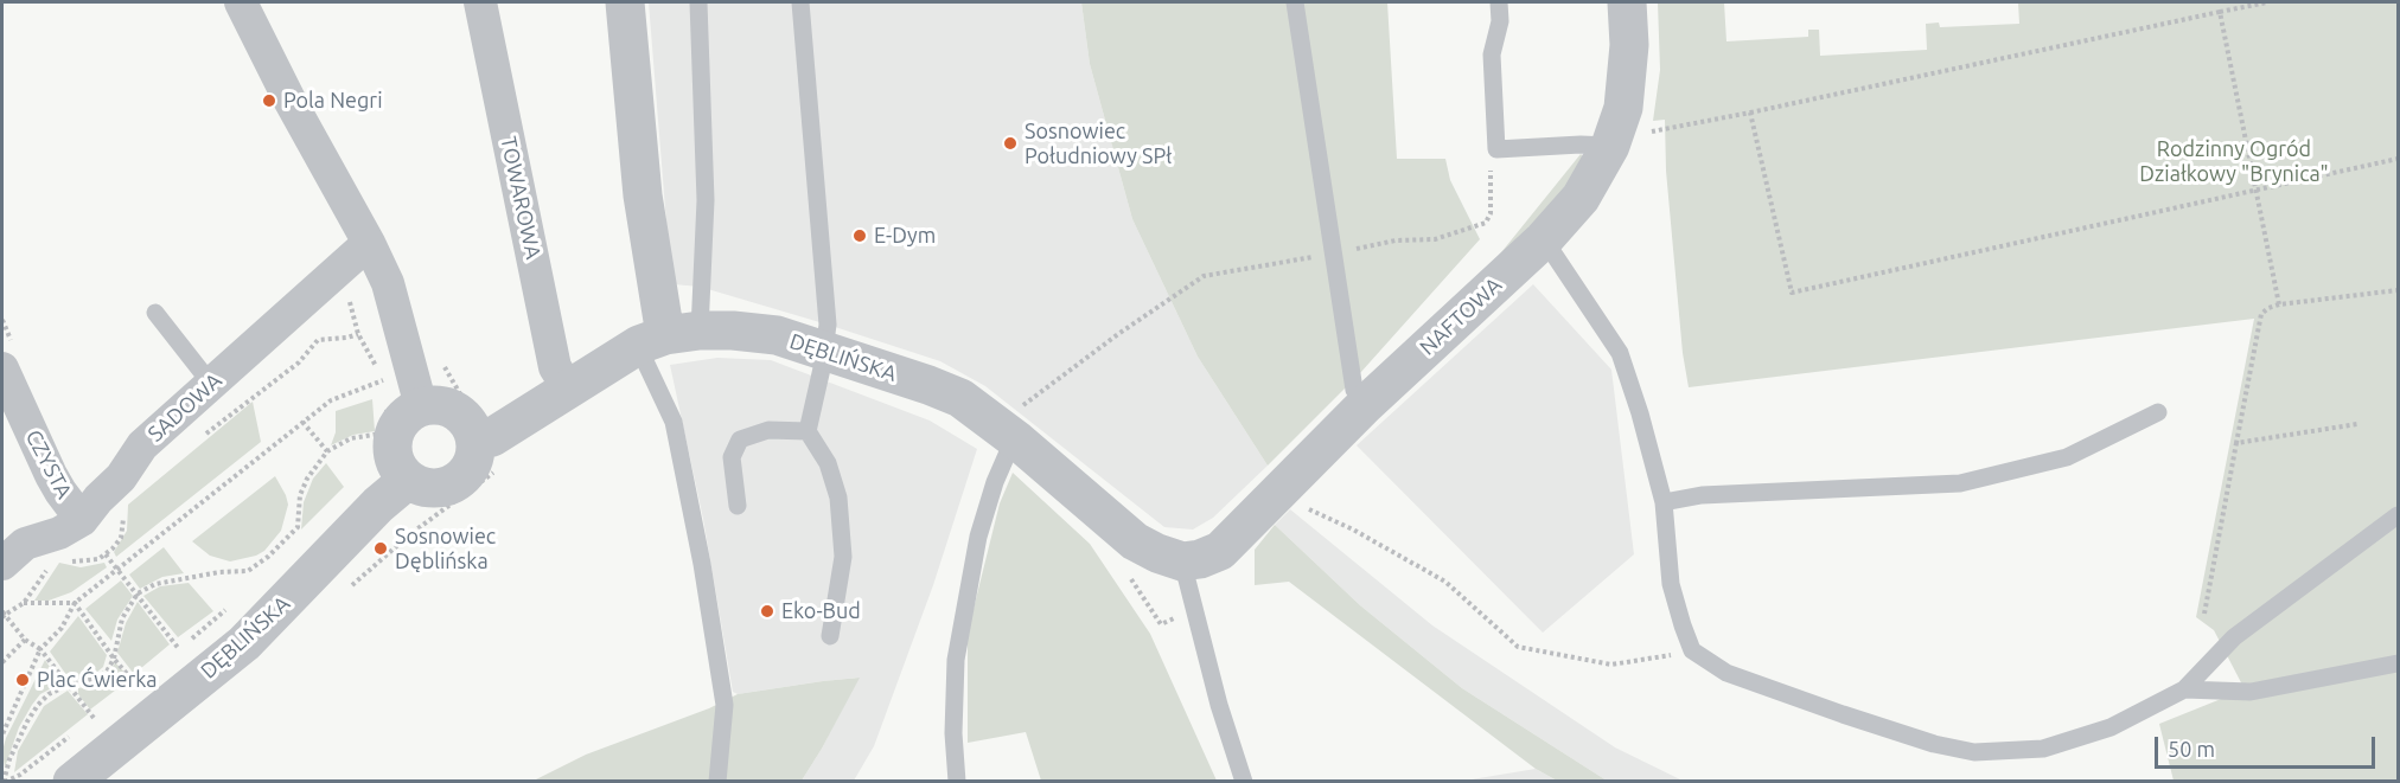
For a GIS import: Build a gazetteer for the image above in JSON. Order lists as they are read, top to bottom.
{
  "streets": {
    "street": [
      "TOWAROWA",
      "NAFTOWA",
      "DĘBLIŃSKA",
      "SADOWA",
      "CZYSTA"
    ]
  },
  "crossings": [
    ["NAFTOWA", "DĘBLIŃSKA"],
    ["SADOWA", "CZYSTA"]
  ],
  "parks": ["Rodzinny Ogród Działkowy \"Brynica\""],
  "places": [
    "Pola Negri",
    "Sosnowiec Południowy SPł",
    "E-Dym",
    "Sosnowiec Dęblińska",
    "Eko-Bud",
    "Plac Ćwierka"
  ],
  "scale_bar": "50 m"
}
